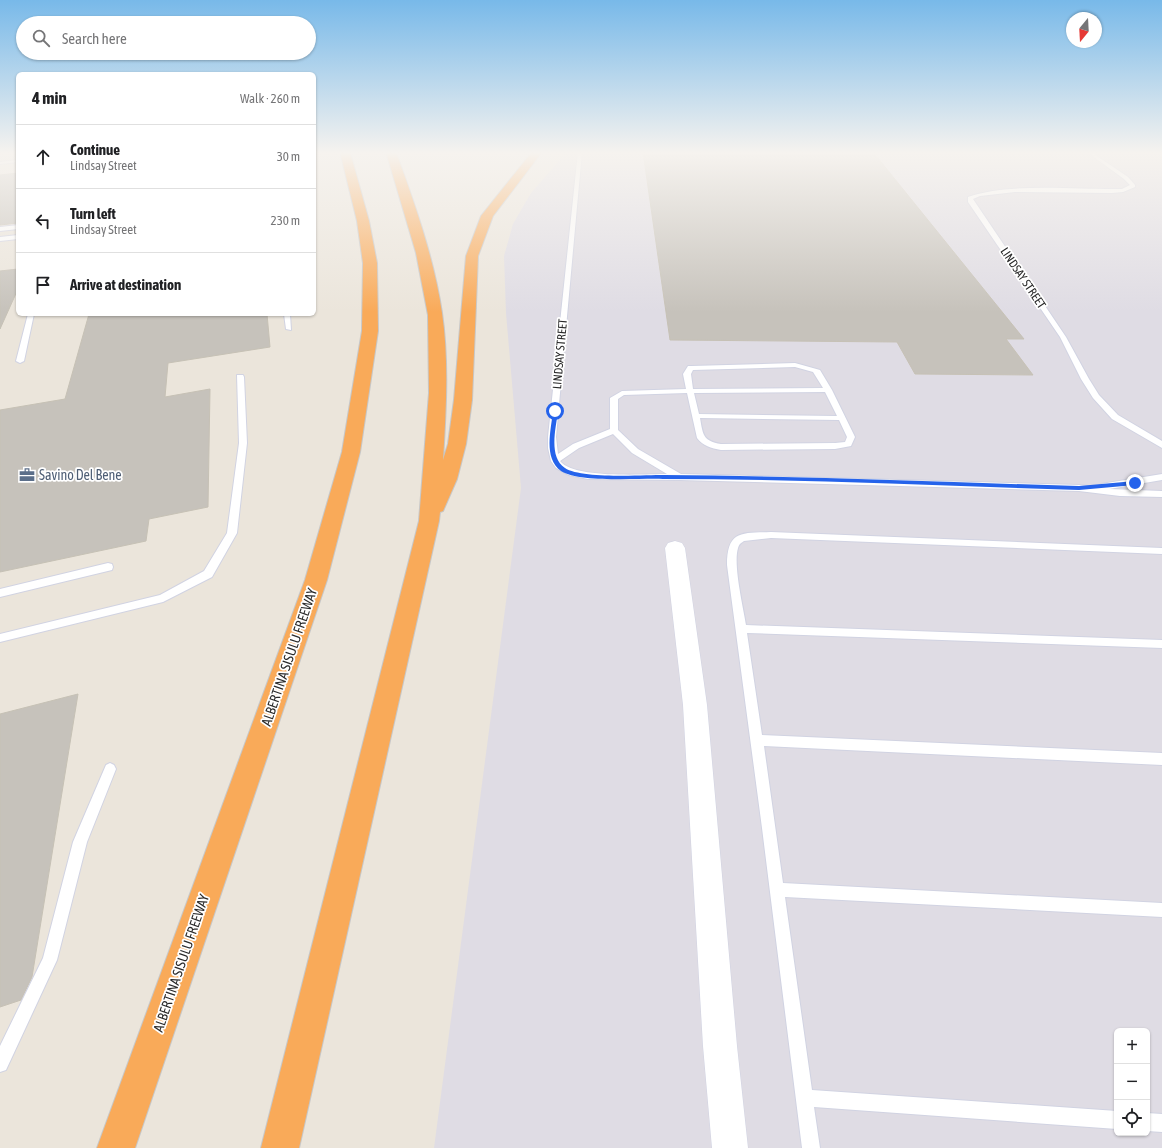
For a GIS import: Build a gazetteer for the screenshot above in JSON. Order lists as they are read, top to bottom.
{
  "streets": {
    "highway": ["ALBERTINA SISULU FREEWAY"],
    "lane": ["LINDSAY STREET"]
  },
  "places": {
    "office": ["Savino Del Bene"]
  },
  "north": "bottom",
  "page": {
    "search": "Search here",
    "heading": ["4 min", "Walk · 260 m"],
    "list": [
      ["Continue", "Lindsay Street", "30 m"],
      ["Turn left", "Lindsay Street", "230 m"],
      "Arrive at destination"
    ],
    "map_buttons": ["+", "−"]
  }
}
